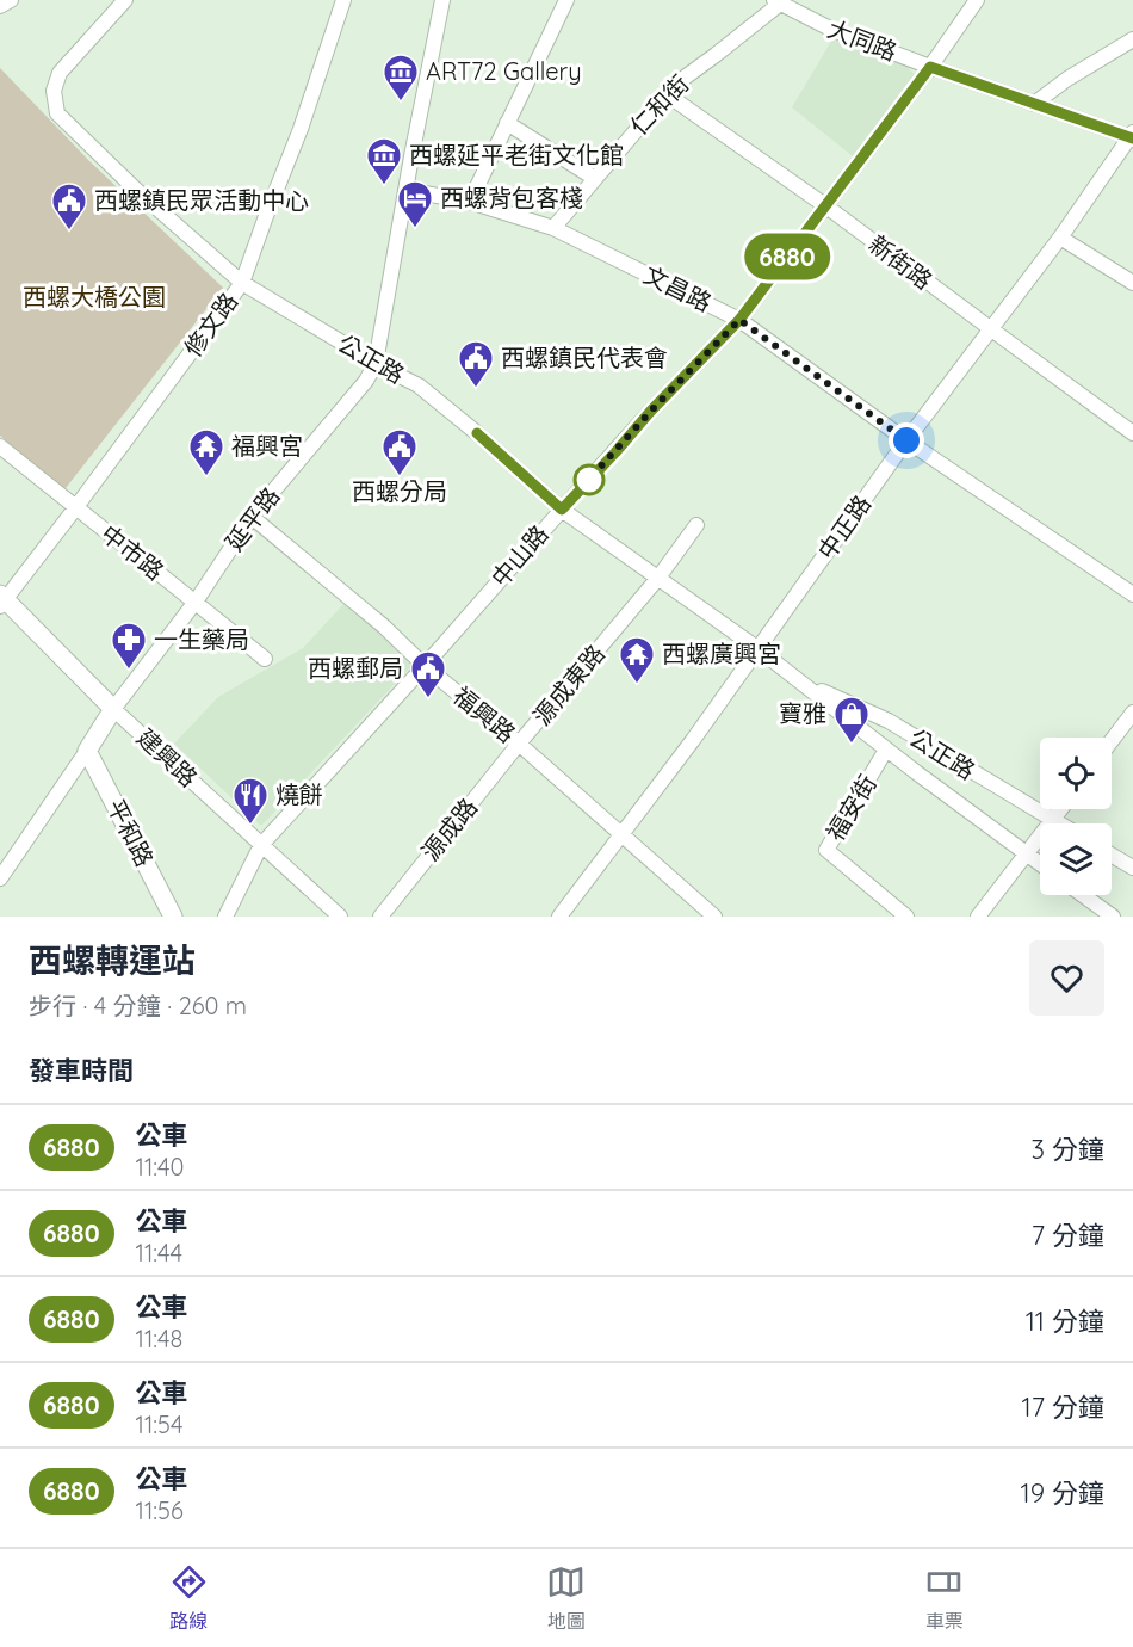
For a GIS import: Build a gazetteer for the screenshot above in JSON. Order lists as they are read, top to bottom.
{
  "streets": {
    "main road": ["延平路", "建興路", "平和路"],
    "street": [
      "大同路",
      "仁和街",
      "新街路",
      "文昌路",
      "修文路",
      "公正路",
      "中正路",
      "中市路",
      "中山路",
      "源成東路",
      "福興路",
      "福安街",
      "源成路"
    ]
  },
  "crossings": [
    ["大同路", "仁和街"],
    ["大同路", "中正路"],
    ["大同路", "中山路"],
    ["仁和街", "新街路"],
    ["仁和街", "文昌路"],
    ["新街路", "中正路"],
    ["新街路", "中山路"],
    ["文昌路", "延平路"],
    ["文昌路", "中正路"],
    ["文昌路", "中山路"],
    ["修文路", "公正路"],
    ["修文路", "中市路"],
    ["修文路", "建興路"],
    ["公正路", "延平路"],
    ["公正路", "中正路"],
    ["公正路", "中山路"],
    ["公正路", "源成東路"],
    ["公正路", "福安街"],
    ["延平路", "中市路"],
    ["延平路", "福興路"],
    ["延平路", "建興路"],
    ["延平路", "平和路"],
    ["中正路", "福興路"],
    ["中山路", "福興路"],
    ["中山路", "建興路"],
    ["源成東路", "福興路"],
    ["源成東路", "源成路"],
    ["福興路", "源成路"]
  ],
  "parks": ["西螺大橋公園"],
  "places": {
    "museum": ["ART72 Gallery", "西螺延平老街文化館"],
    "hotel": ["西螺背包客棧"],
    "public building": [
      "西螺鎮民眾活動中心",
      "西螺鎮民代表會",
      "西螺分局",
      "西螺郵局"
    ],
    "temple": ["福興宮", "西螺廣興宮"],
    "pharmacy": ["一生藥局"],
    "shop": ["寶雅"],
    "restaurant": ["燒餅"]
  },
  "lines": ["bus line 6880"],
  "page": {
    "on_map": "6880",
    "heading": [
      ["西螺轉運站", "步行 · 4 分鐘 · 260 m"],
      "發車時間"
    ],
    "list": [
      {
        "mark": "6880",
        "name": "公車",
        "note": "11:40",
        "value": "3 分鐘"
      },
      {
        "mark": "6880",
        "name": "公車",
        "note": "11:44",
        "value": "7 分鐘"
      },
      {
        "mark": "6880",
        "name": "公車",
        "note": "11:48",
        "value": "11 分鐘"
      },
      {
        "mark": "6880",
        "name": "公車",
        "note": "11:54",
        "value": "17 分鐘"
      },
      {
        "mark": "6880",
        "name": "公車",
        "note": "11:56",
        "value": "19 分鐘"
      }
    ],
    "tabs": ["路線", "地圖", "車票"]
  }
}
